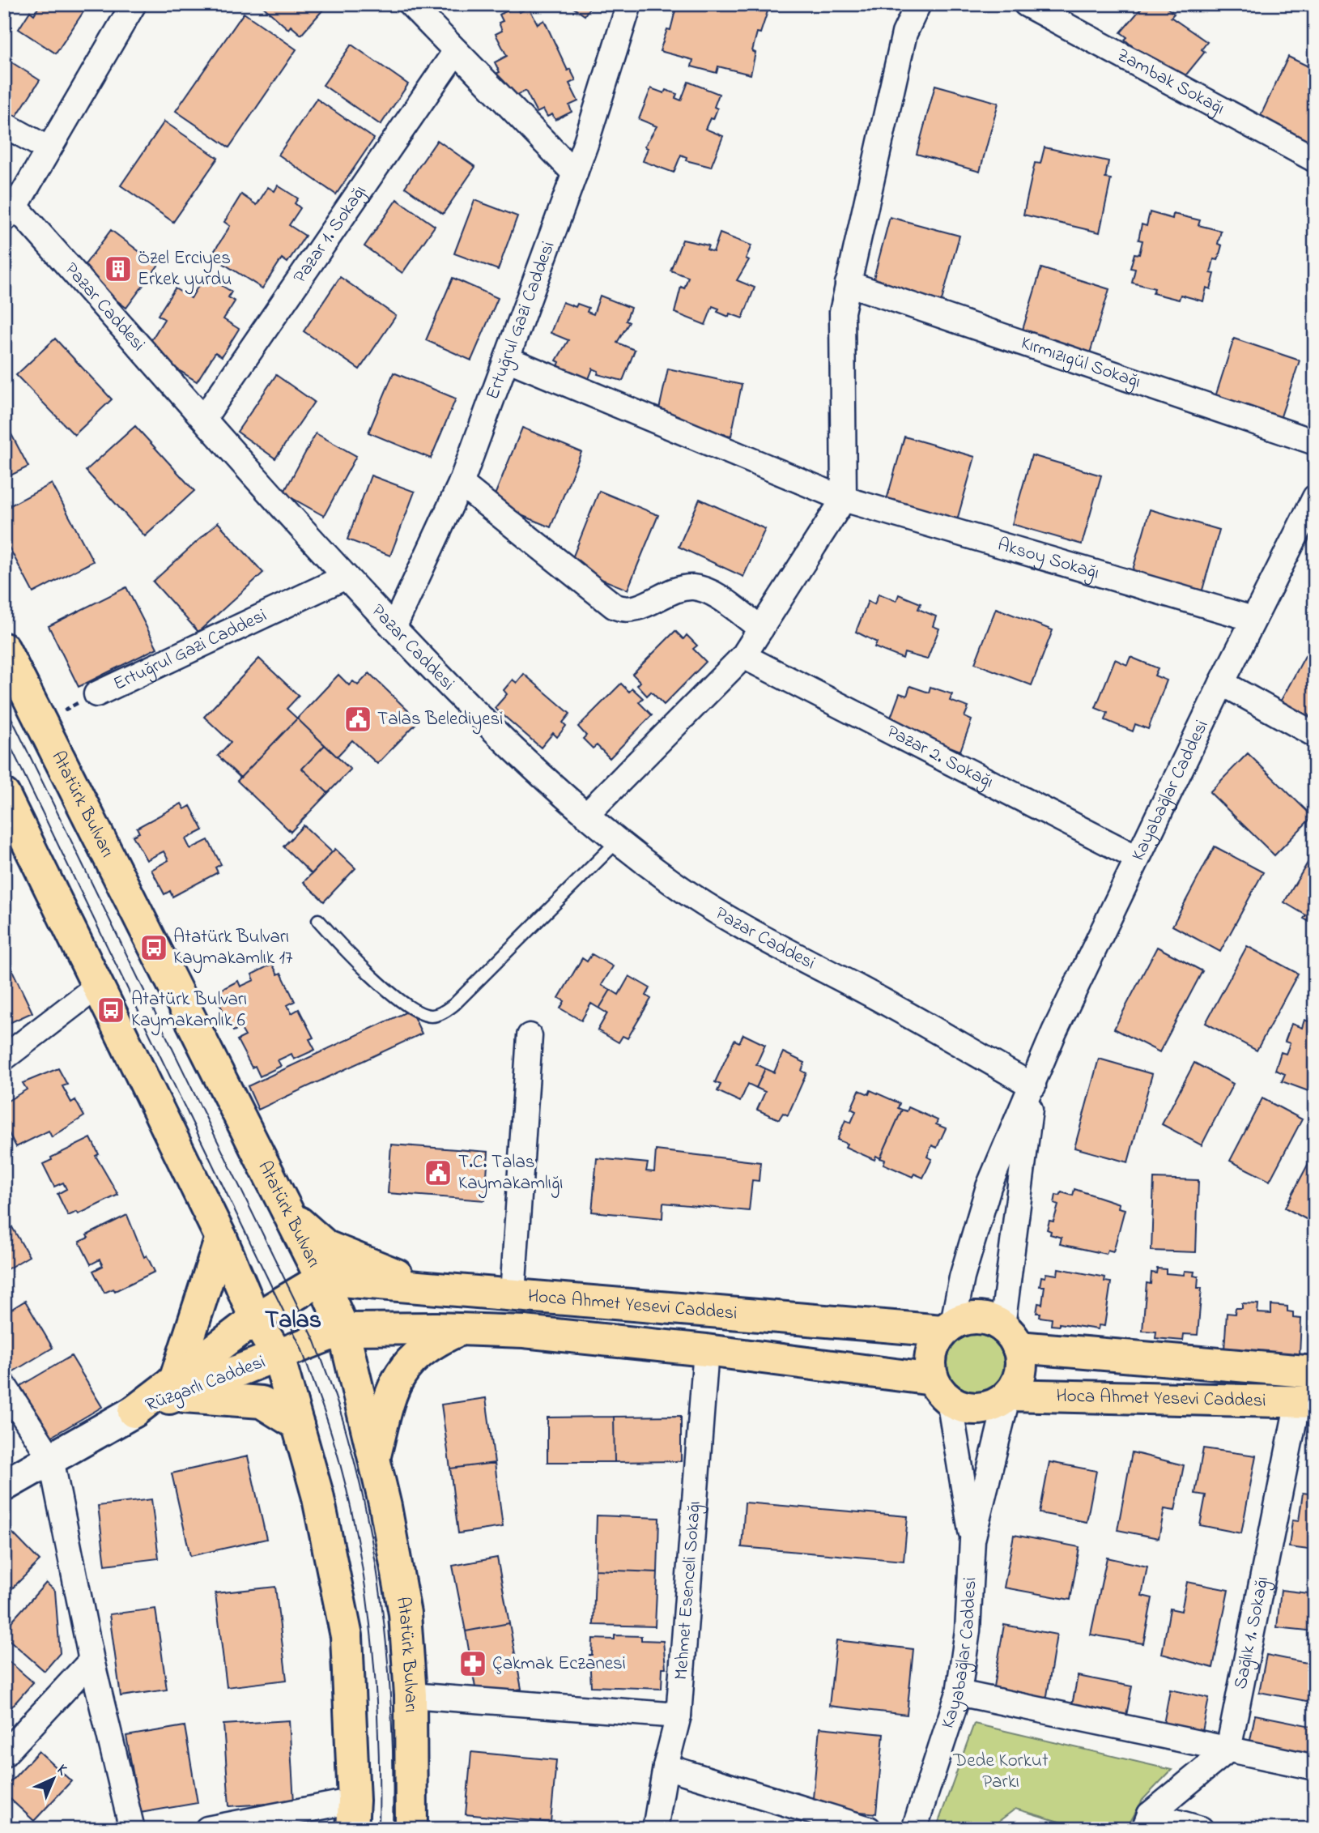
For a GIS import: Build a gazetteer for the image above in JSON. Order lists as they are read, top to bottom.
{
  "streets": {
    "main road": ["Atatürk Bulvarı", "Hoca Ahmet Yesevi Caddesi", "Rüzgarlı Caddesi"],
    "street": [
      "Zambak Sokağı",
      "Pazar 1. Sokağı",
      "Pazar Caddesi",
      "Ertuğrul Gazi Caddesi",
      "Kırmızıgül Sokağı",
      "Aksoy Sokağı",
      "Pazar 2. Sokağı",
      "Kayabağlar Caddesi",
      "Mehmet Esenceli Sokağı",
      "Sağlık 1. Sokağı"
    ]
  },
  "crossings": [
    ["Pazar 1. Sokağı", "Pazar Caddesi"],
    ["Pazar Caddesi", "Ertuğrul Gazi Caddesi"],
    ["Pazar Caddesi", "Kayabağlar Caddesi"],
    ["Ertuğrul Gazi Caddesi", "Aksoy Sokağı"],
    ["Aksoy Sokağı", "Kayabağlar Caddesi"],
    ["Pazar 2. Sokağı", "Kayabağlar Caddesi"],
    ["Kayabağlar Caddesi", "Hoca Ahmet Yesevi Caddesi"],
    ["Atatürk Bulvarı", "Hoca Ahmet Yesevi Caddesi"],
    ["Atatürk Bulvarı", "Rüzgarlı Caddesi"],
    ["Hoca Ahmet Yesevi Caddesi", "Rüzgarlı Caddesi"],
    ["Hoca Ahmet Yesevi Caddesi", "Mehmet Esenceli Sokağı"],
    ["Hoca Ahmet Yesevi Caddesi", "Sağlık 1. Sokağı"]
  ],
  "districts": ["Talas"],
  "parks": ["Dede Korkut Parkı"],
  "places": {
    "building": ["Özel Erciyes Erkek yurdu"],
    "public building": ["Talas Belediyesi", "T.C. Talas Kaymakamlığı"],
    "bus stop": ["Atatürk Bulvarı Kaymakamlık 17", "Atatürk Bulvarı Kaymakamlık 6"],
    "pharmacy": ["Çakmak Eczanesi"]
  },
  "north": "top right"
}
